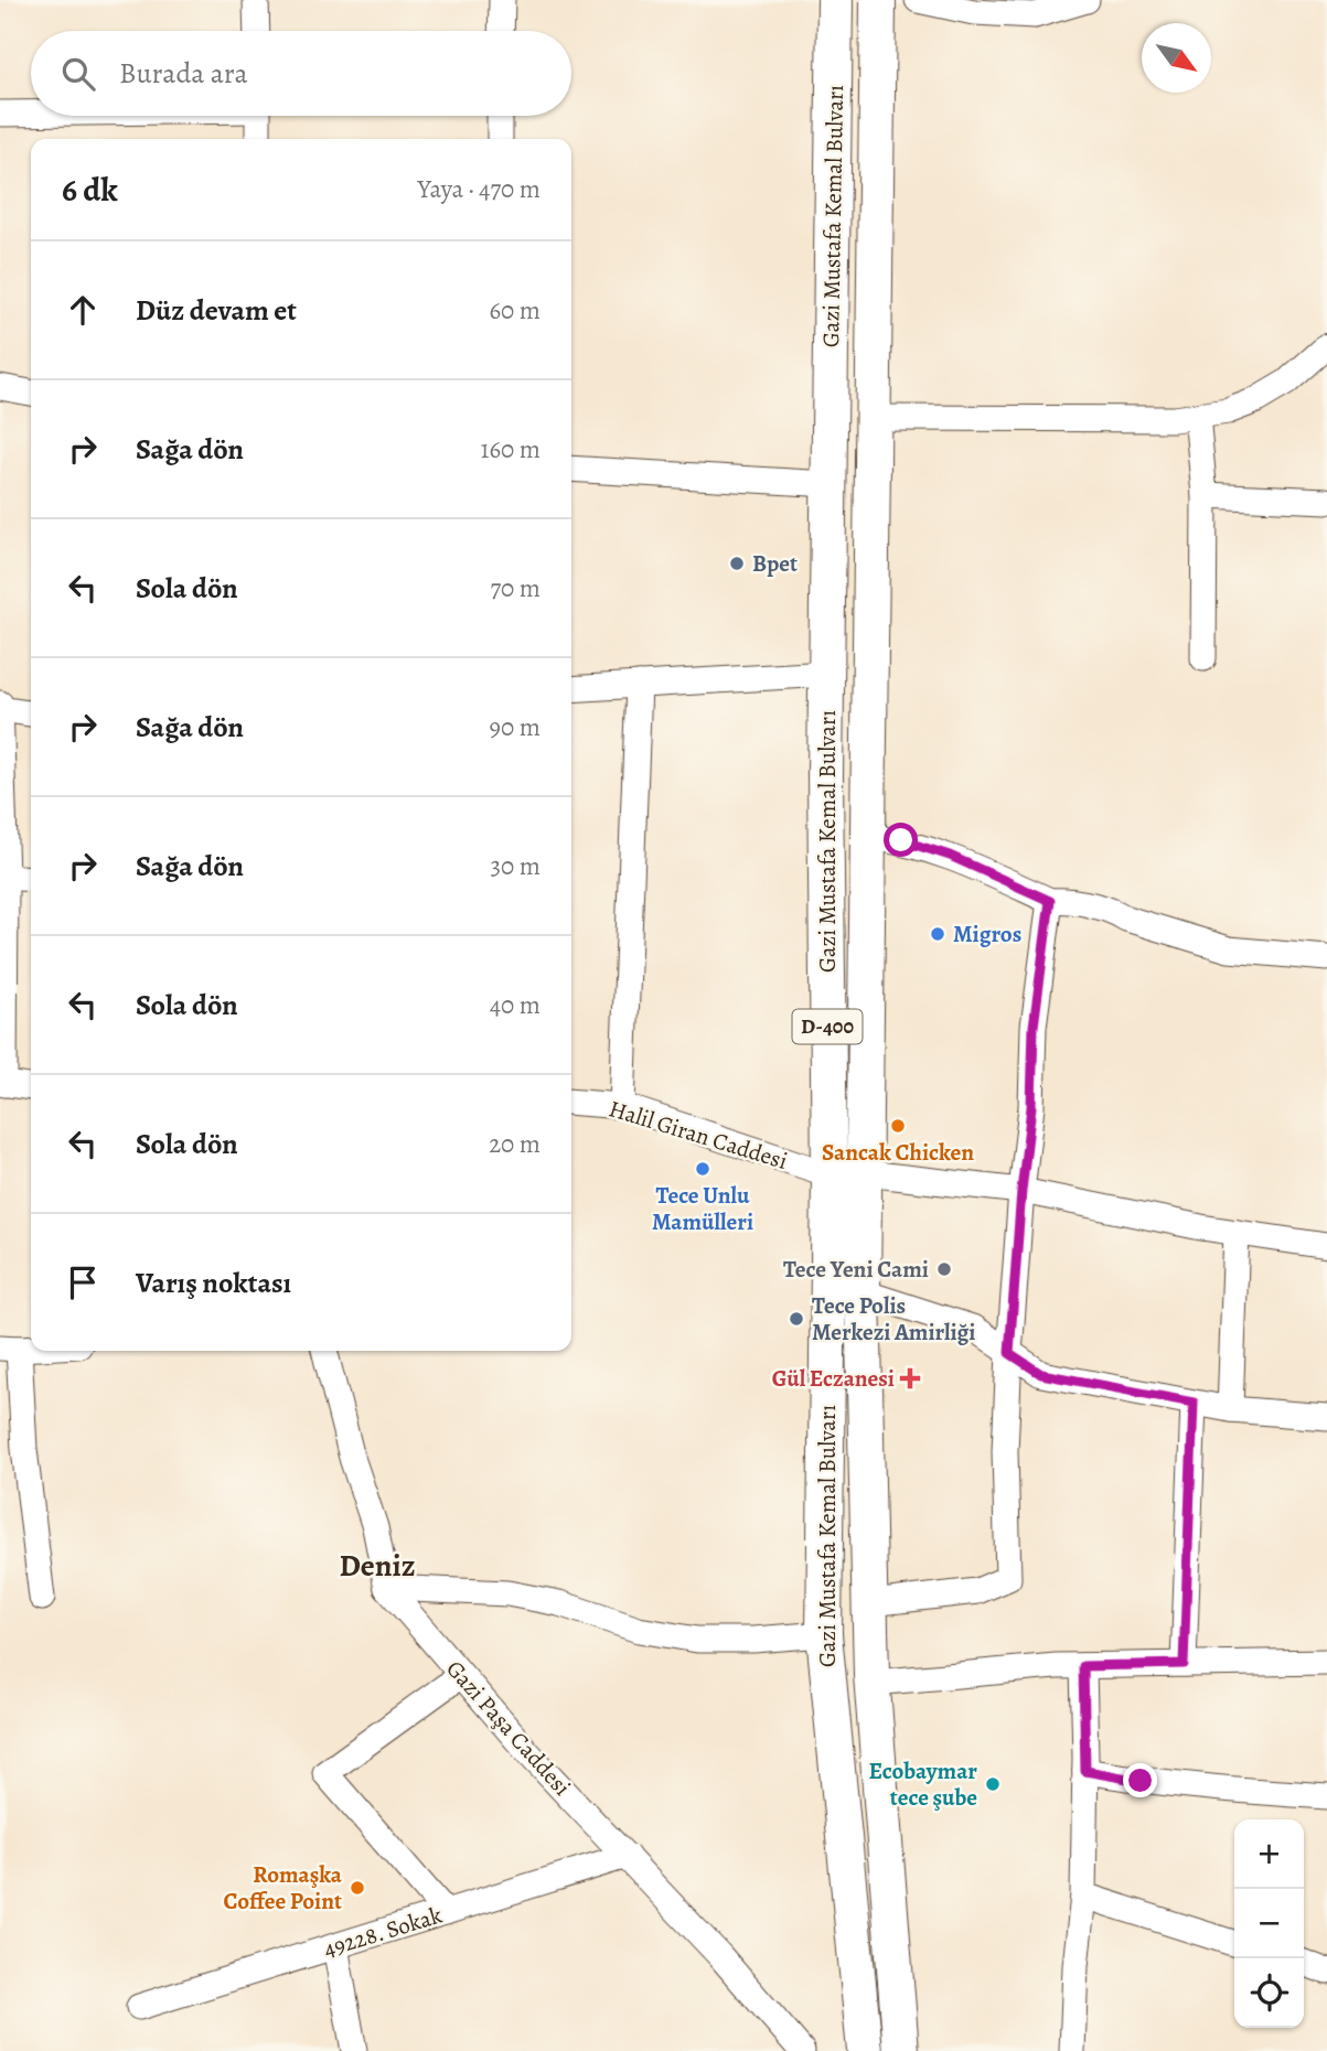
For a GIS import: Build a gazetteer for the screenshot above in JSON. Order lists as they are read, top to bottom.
{
  "streets": {
    "highway": ["Gazi Mustafa Kemal Bulvarı", "D-400"],
    "street": ["Halil Giran Caddesi", "Gazi Paşa Caddesi", "49228. Sokak"]
  },
  "crossings": [
    ["Gazi Mustafa Kemal Bulvarı", "Halil Giran Caddesi"],
    ["Gazi Paşa Caddesi", "49228. Sokak"]
  ],
  "districts": ["Deniz"],
  "places": {
    "other": [
      "Bpet",
      "Migros",
      "Sancak Chicken",
      "Tece Unlu Mamülleri",
      "Tece Yeni Cami",
      "Tece Polis Merkezi Amirliği",
      "Ecobaymar tece şube",
      "Romaşka Coffee Point"
    ],
    "health": ["Gül Eczanesi"]
  },
  "north": "bottom right",
  "page": {
    "search": "Burada ara",
    "heading": ["6 dk", "Yaya · 470 m"],
    "list": [
      ["Düz devam et", "60 m"],
      ["Sağa dön", "160 m"],
      ["Sola dön", "70 m"],
      ["Sağa dön", "90 m"],
      ["Sağa dön", "30 m"],
      ["Sola dön", "40 m"],
      ["Sola dön", "20 m"],
      "Varış noktası"
    ],
    "map_buttons": ["+", "−"]
  }
}
